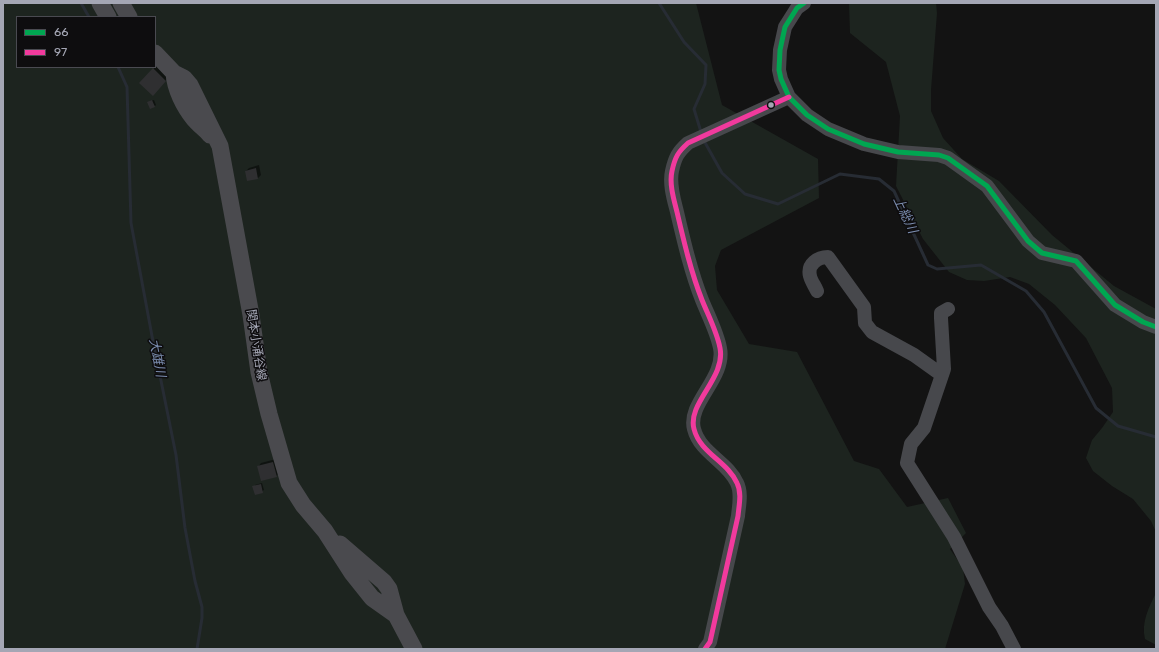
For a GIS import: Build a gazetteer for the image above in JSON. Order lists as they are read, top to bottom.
{
  "streets": {
    "main road": ["関本小涌谷線"]
  },
  "water": ["上総川", "大雄川"],
  "lines": ["transit line 66", "transit line 97"],
  "legend": ["66", "97"]
}
